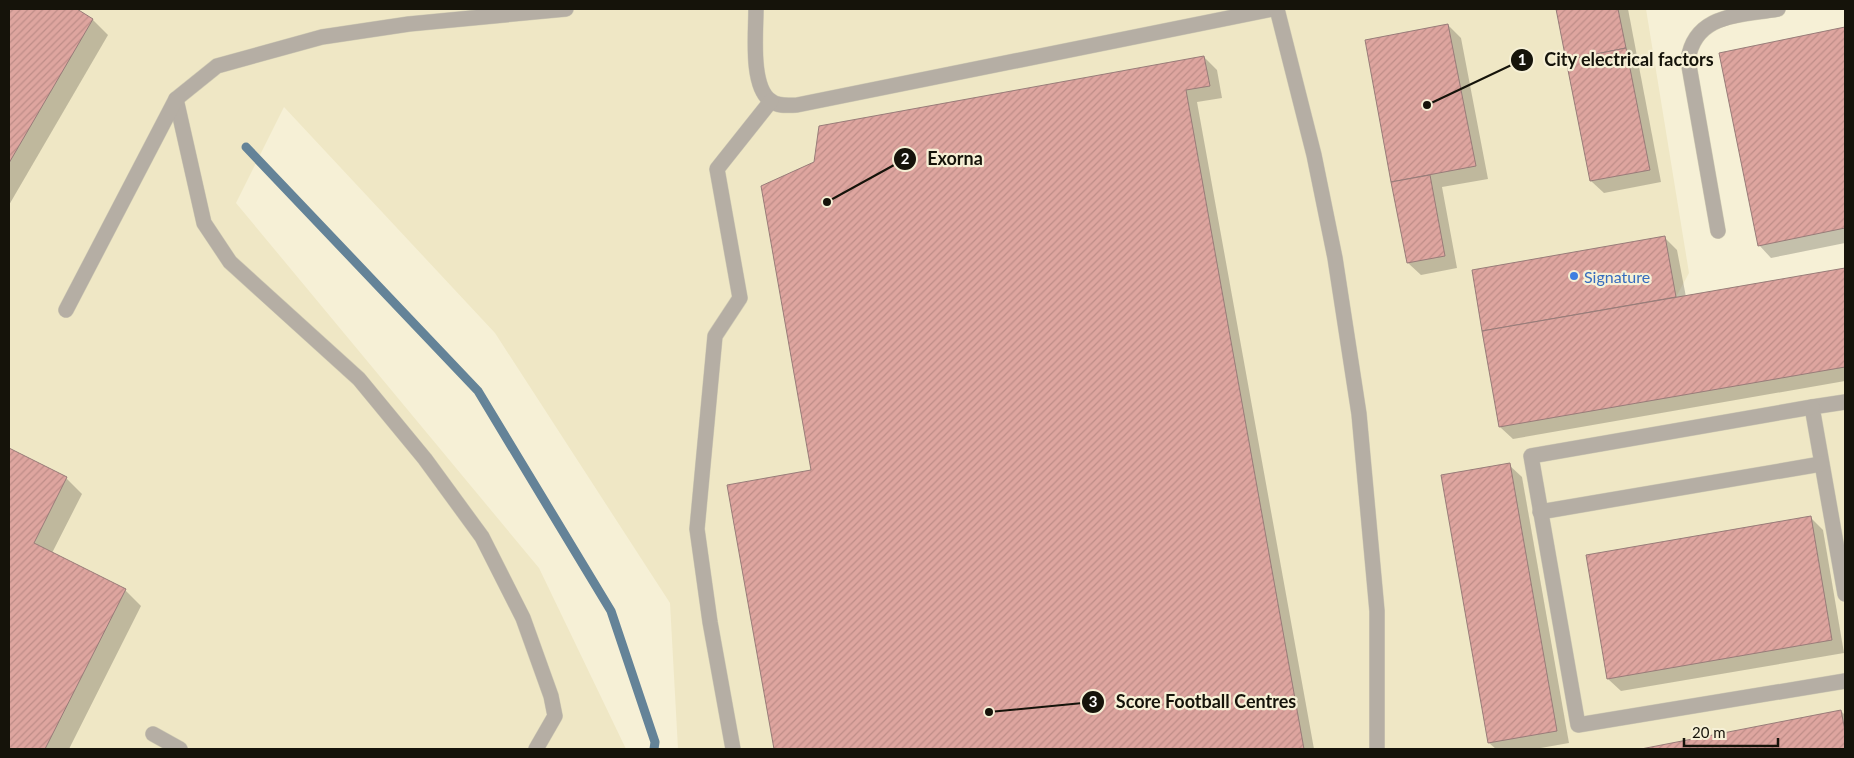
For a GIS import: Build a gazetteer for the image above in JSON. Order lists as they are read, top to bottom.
{
  "places": [
    "City electrical factors",
    "Exorna",
    "Signature",
    "Score Football Centres"
  ],
  "scale_bar": "20 m"
}
